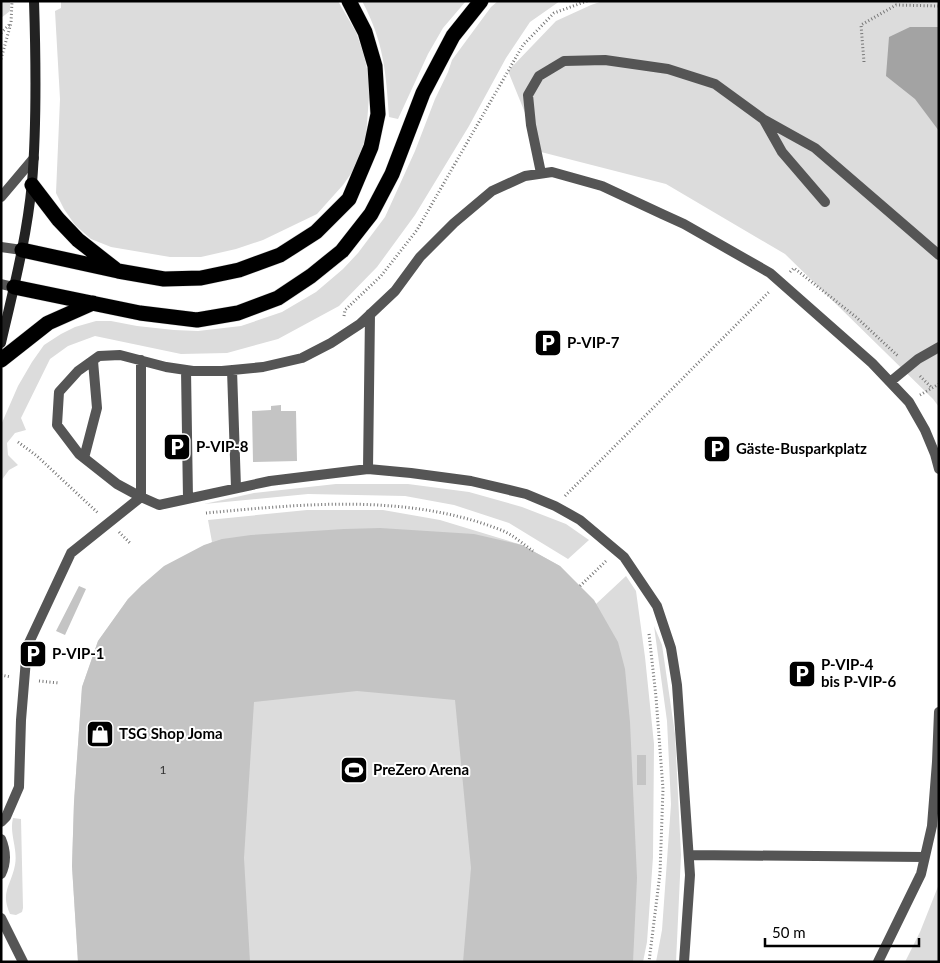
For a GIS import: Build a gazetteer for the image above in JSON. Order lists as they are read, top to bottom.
{
  "places": {
    "parking": [
      "P-VIP-7",
      "P-VIP-8",
      "Gäste-Busparkplatz",
      "P-VIP-1",
      "P-VIP-4 bis P-VIP-6"
    ],
    "shop": ["TSG Shop Joma"],
    "sports": ["PreZero Arena"]
  },
  "house_numbers": ["1"],
  "scale_bar": "50 m"
}
